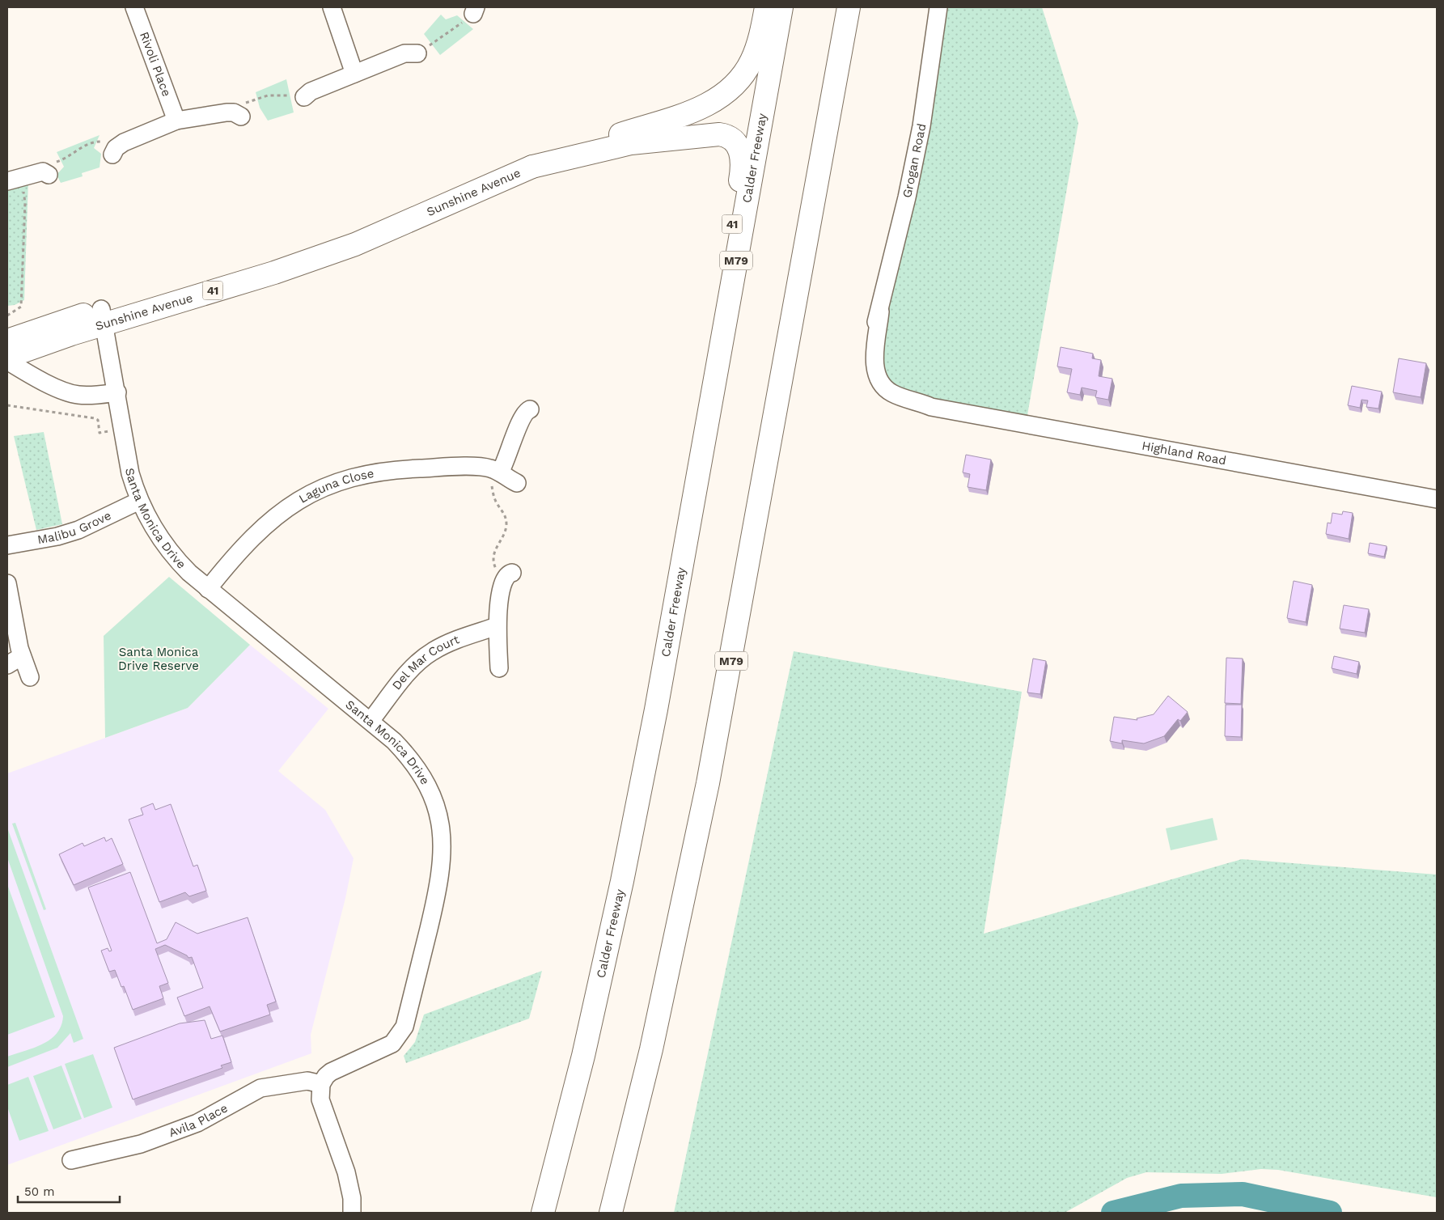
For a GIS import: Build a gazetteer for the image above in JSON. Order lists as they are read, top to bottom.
{
  "streets": {
    "main road": [
      "Calder Freeway",
      "Sunshine Avenue",
      "41",
      "M79"
    ],
    "street": [
      "Rivoli Place",
      "Grogan Road",
      "Highland Road",
      "Laguna Close",
      "Santa Monica Drive",
      "Malibu Grove",
      "Del Mar Court",
      "Avila Place"
    ]
  },
  "crossings": [
    ["Calder Freeway", "41"],
    ["Grogan Road", "Highland Road"],
    ["Sunshine Avenue", "41"],
    ["Sunshine Avenue", "Santa Monica Drive"],
    ["Laguna Close", "Santa Monica Drive"],
    ["Santa Monica Drive", "Malibu Grove"],
    ["Santa Monica Drive", "Del Mar Court"],
    ["Santa Monica Drive", "Avila Place"]
  ],
  "parks": ["Santa Monica Drive Reserve"],
  "scale_bar": "50 m"
}
